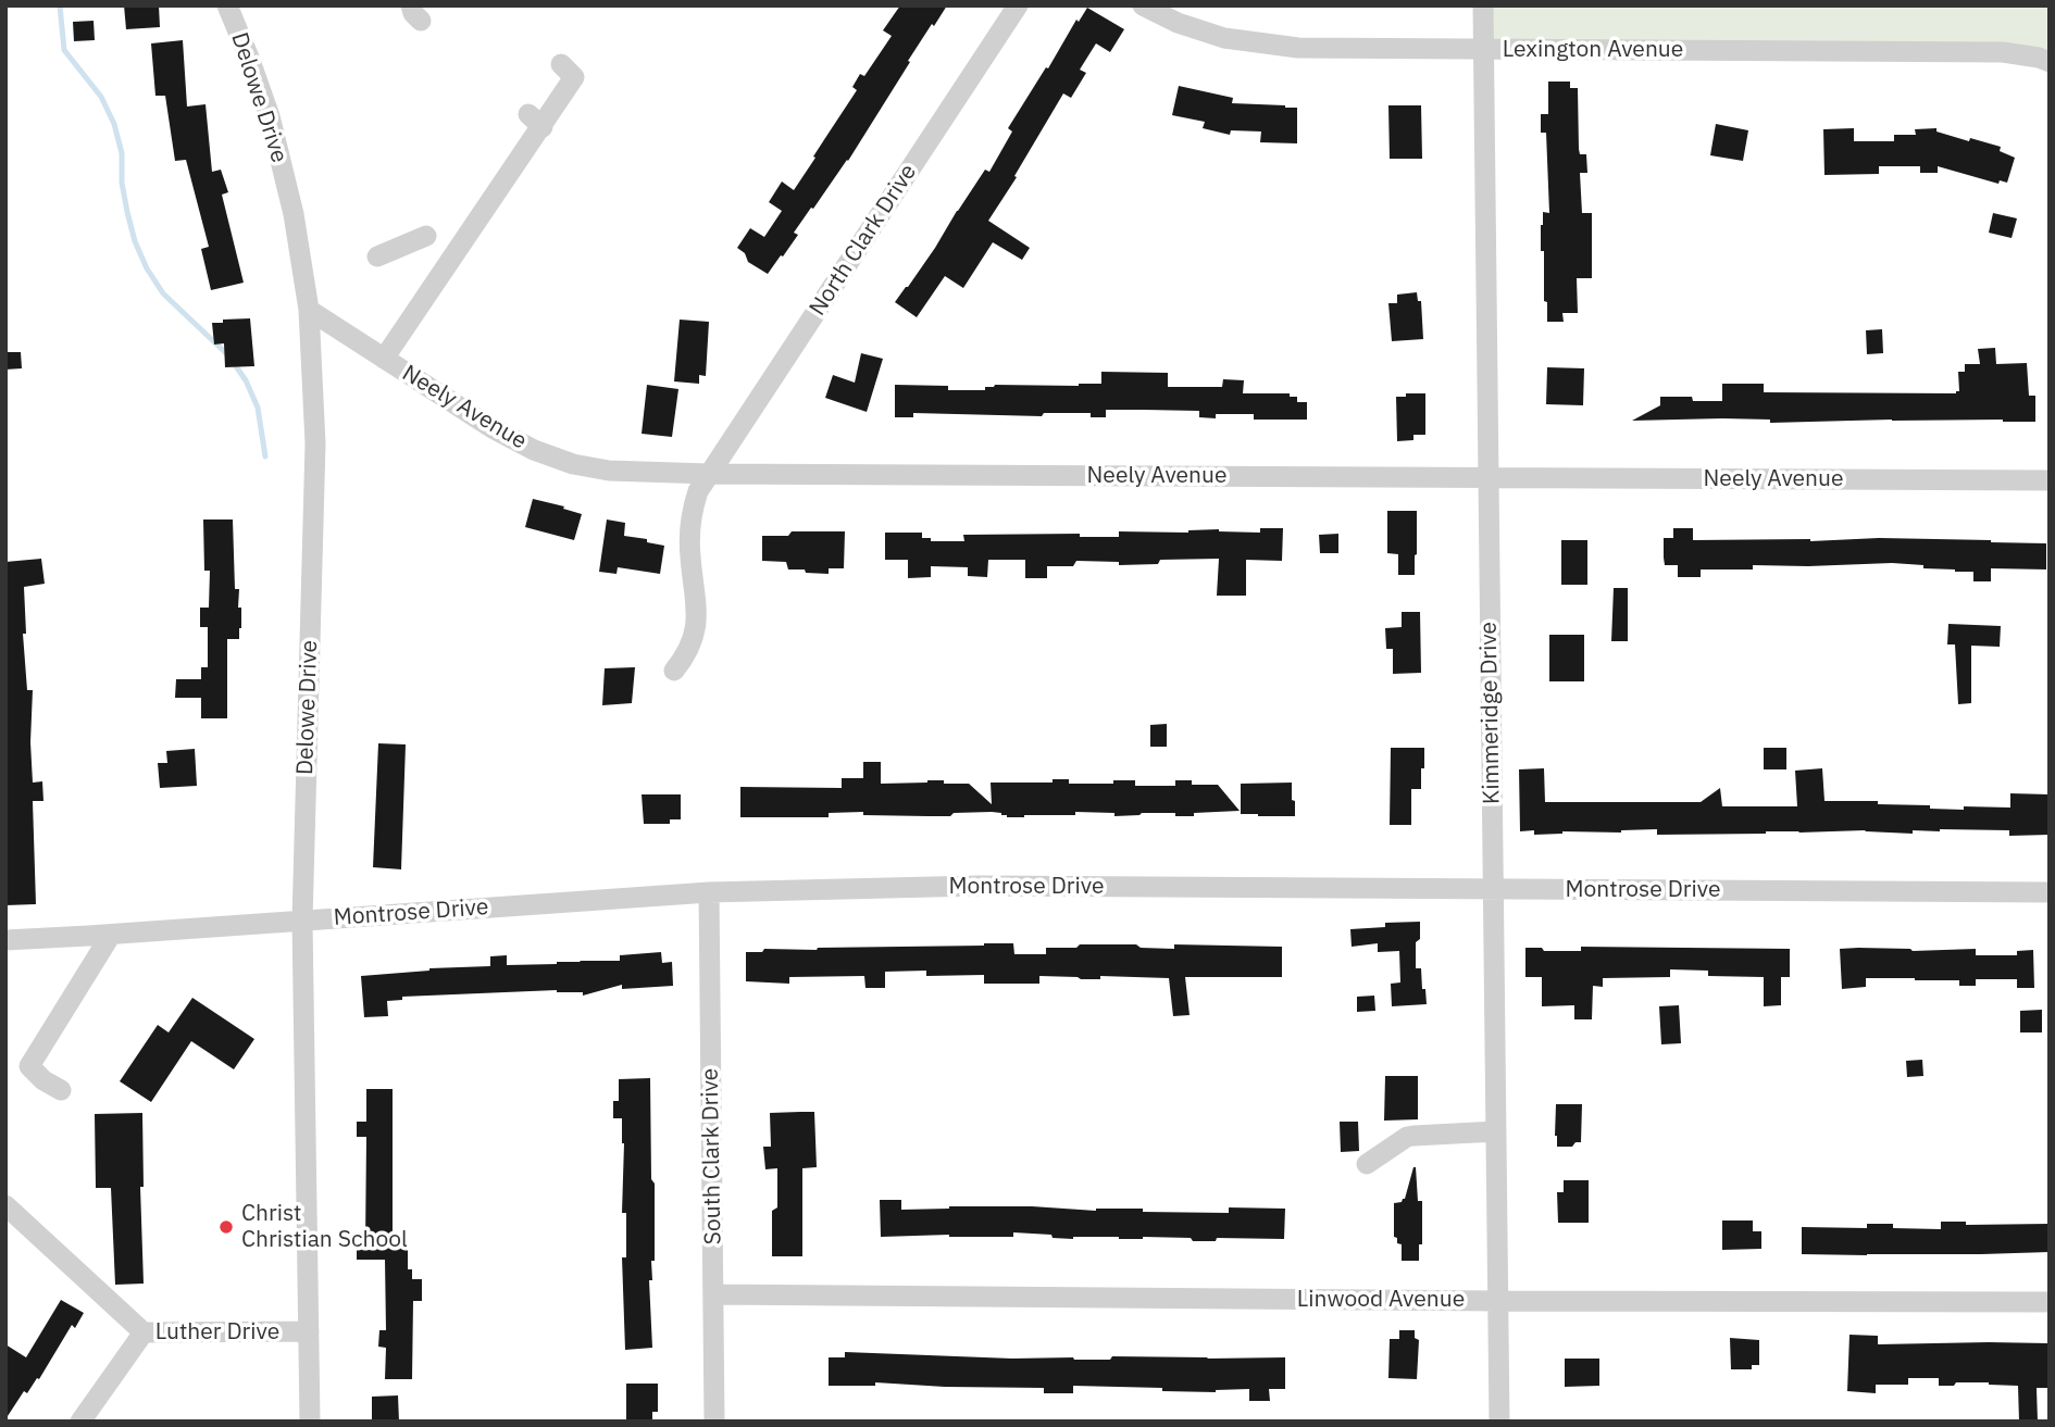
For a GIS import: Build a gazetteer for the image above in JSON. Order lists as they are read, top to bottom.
{
  "streets": {
    "street": [
      "Lexington Avenue",
      "Delowe Drive",
      "North Clark Drive",
      "Neely Avenue",
      "Kimmeridge Drive",
      "Montrose Drive",
      "South Clark Drive",
      "Linwood Avenue",
      "Luther Drive"
    ]
  },
  "crossings": [
    ["Lexington Avenue", "Kimmeridge Drive"],
    ["Delowe Drive", "Neely Avenue"],
    ["Delowe Drive", "Montrose Drive"],
    ["Delowe Drive", "Luther Drive"],
    ["North Clark Drive", "Neely Avenue"],
    ["Neely Avenue", "Kimmeridge Drive"],
    ["Kimmeridge Drive", "Montrose Drive"],
    ["Kimmeridge Drive", "Linwood Avenue"],
    ["Montrose Drive", "South Clark Drive"],
    ["South Clark Drive", "Linwood Avenue"]
  ],
  "places": ["Christ Christian School"]
}
